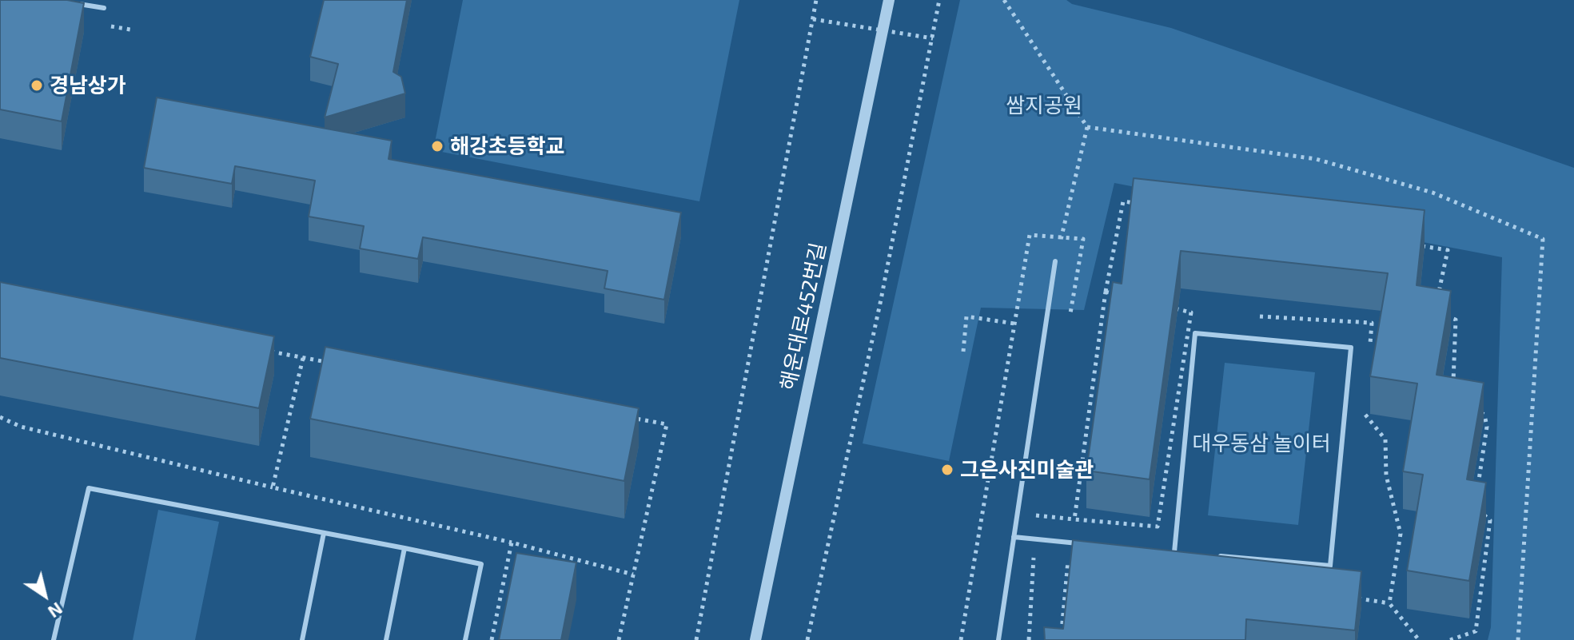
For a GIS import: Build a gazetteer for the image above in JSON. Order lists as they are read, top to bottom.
{
  "streets": {
    "street": ["해운대로452번길"]
  },
  "parks": ["쌈지공원", "대우동삼 놀이터"],
  "places": ["경남상가", "해강초등학교", "그은사진미술관"],
  "north": "bottom right"
}
